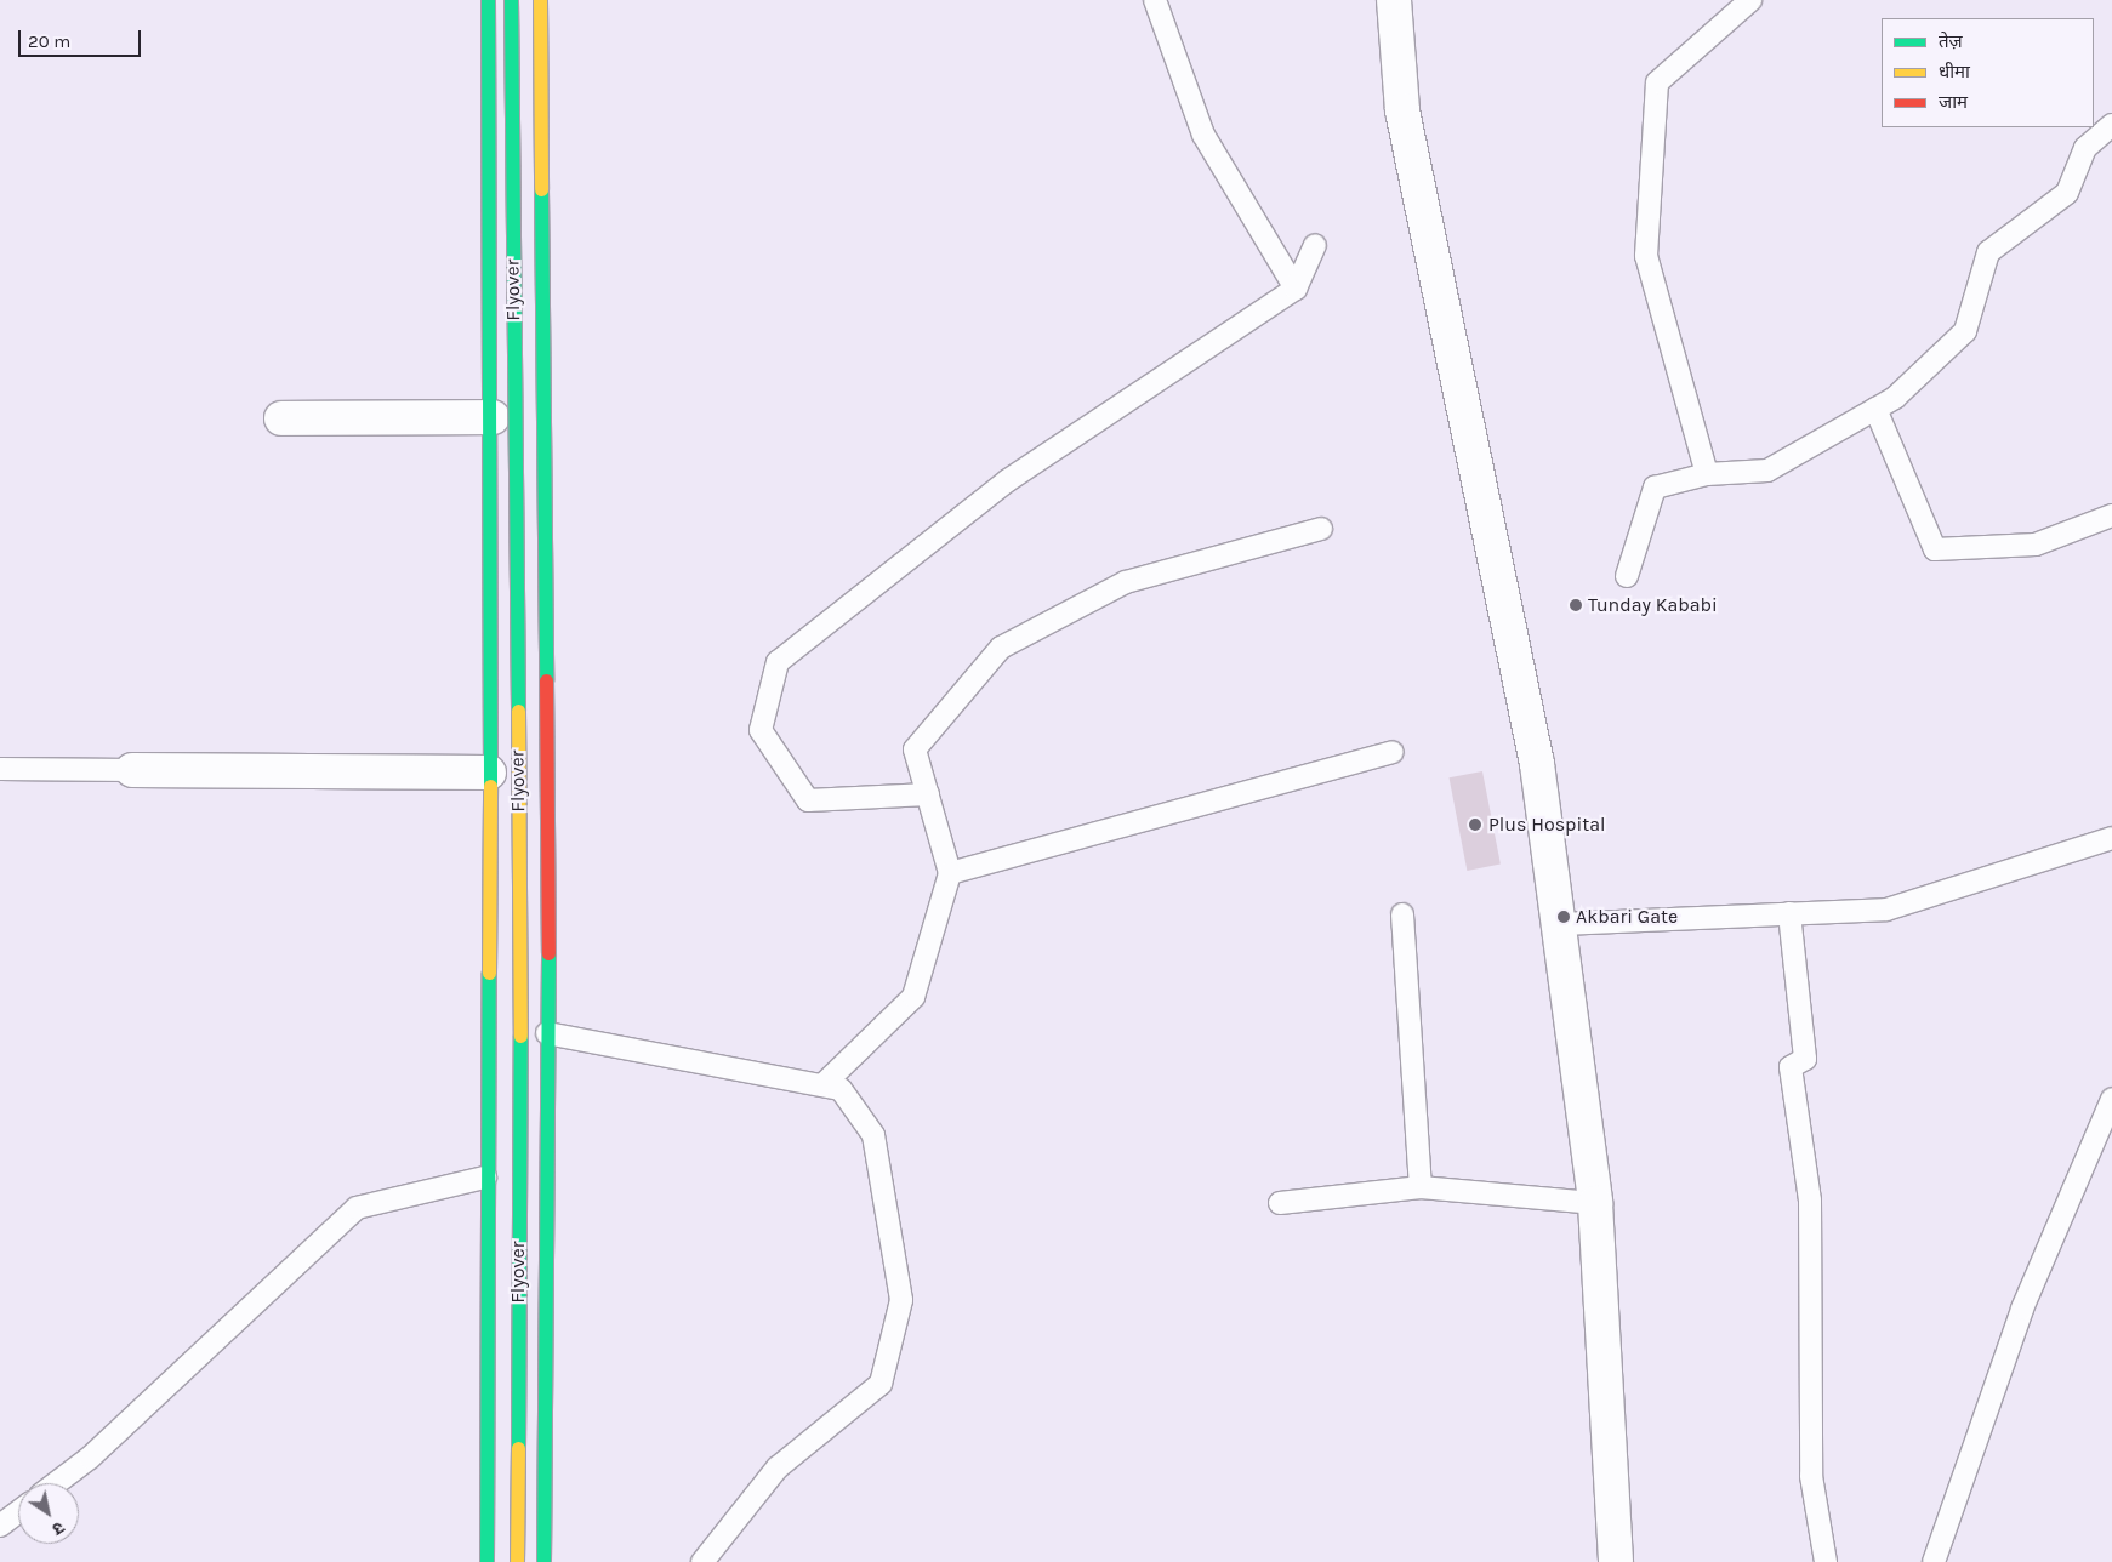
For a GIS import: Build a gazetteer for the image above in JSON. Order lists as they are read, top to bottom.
{
  "streets": {
    "main road": ["Flyover"]
  },
  "places": ["Tunday Kababi", "Plus Hospital", "Akbari Gate"],
  "legend": ["तेज़", "धीमा", "जाम"],
  "scale_bar": "20 m",
  "north": "bottom right"
}
